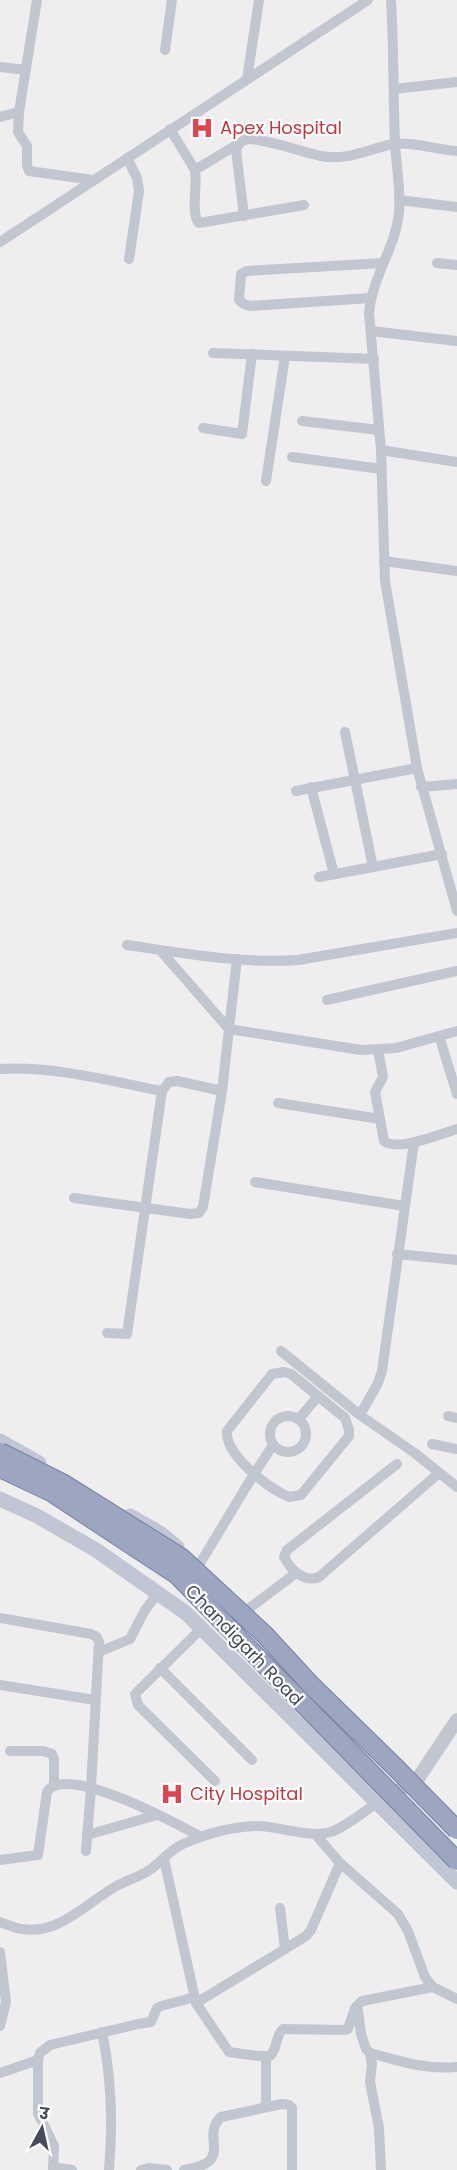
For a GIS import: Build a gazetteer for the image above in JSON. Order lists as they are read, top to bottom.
{
  "streets": {
    "highway": ["Chandigarh Road"]
  },
  "places": {
    "hospital": ["Apex Hospital", "City Hospital"]
  },
  "north": "top"
}
